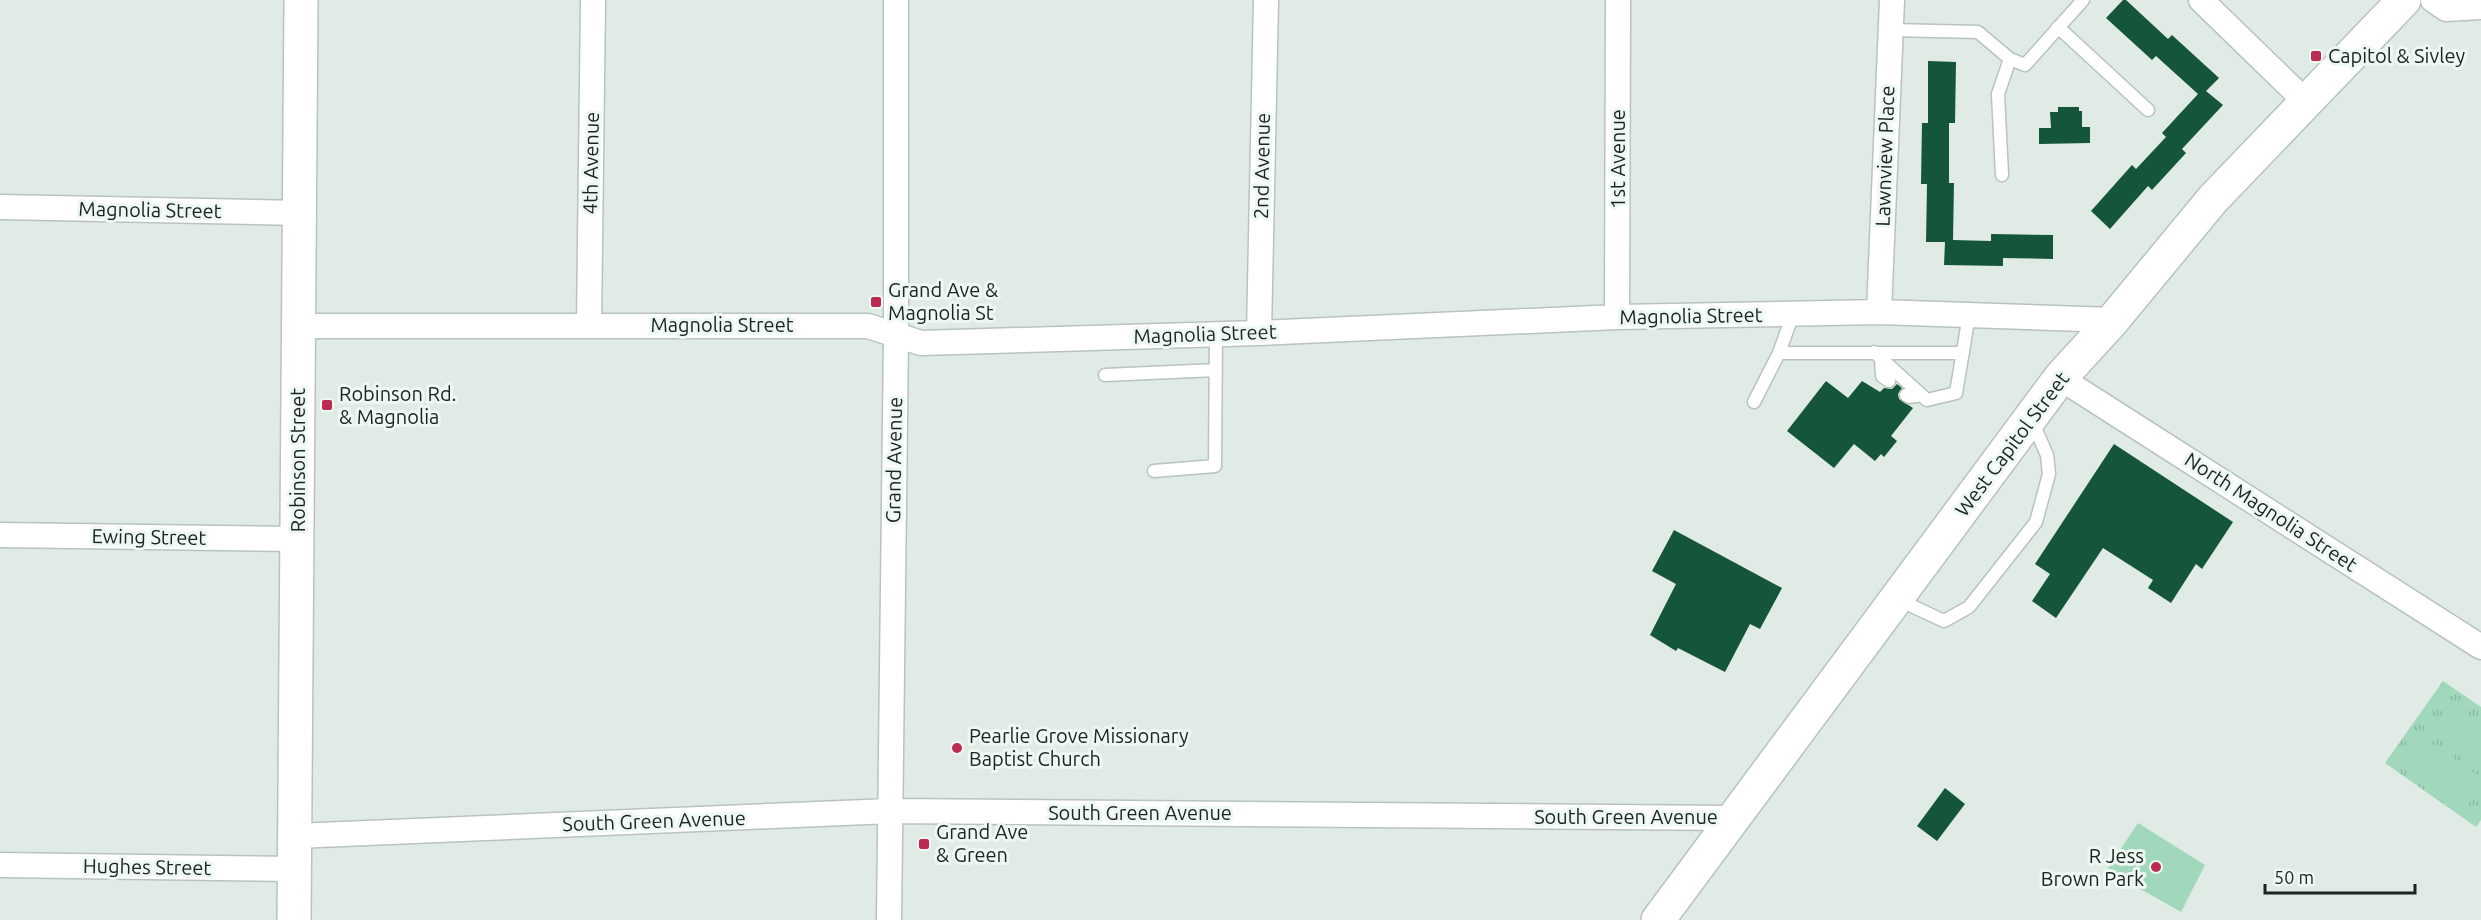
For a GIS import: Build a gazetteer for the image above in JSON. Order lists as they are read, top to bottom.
{
  "streets": {
    "main road": ["West Capitol Street", "Robinson Street"],
    "street": [
      "Lawnview Place",
      "1st Avenue",
      "4th Avenue",
      "2nd Avenue",
      "Magnolia Street",
      "Grand Avenue",
      "North Magnolia Street",
      "Ewing Street",
      "South Green Avenue",
      "Hughes Street"
    ]
  },
  "crossings": [
    ["Lawnview Place", "Magnolia Street"],
    ["1st Avenue", "Magnolia Street"],
    ["4th Avenue", "Magnolia Street"],
    ["2nd Avenue", "Magnolia Street"],
    ["Magnolia Street", "West Capitol Street"],
    ["Magnolia Street", "Robinson Street"],
    ["Magnolia Street", "Grand Avenue"],
    ["West Capitol Street", "North Magnolia Street"],
    ["West Capitol Street", "South Green Avenue"],
    ["Robinson Street", "Ewing Street"],
    ["Robinson Street", "South Green Avenue"],
    ["Robinson Street", "Hughes Street"],
    ["Grand Avenue", "South Green Avenue"]
  ],
  "places": {
    "transit": [
      "Capitol & Sivley",
      "Grand Ave & Magnolia St",
      "Robinson Rd. & Magnolia",
      "Grand Ave & Green"
    ],
    "other": ["Pearlie Grove Missionary Baptist Church", "R Jess Brown Park"]
  },
  "scale_bar": "50 m"
}
